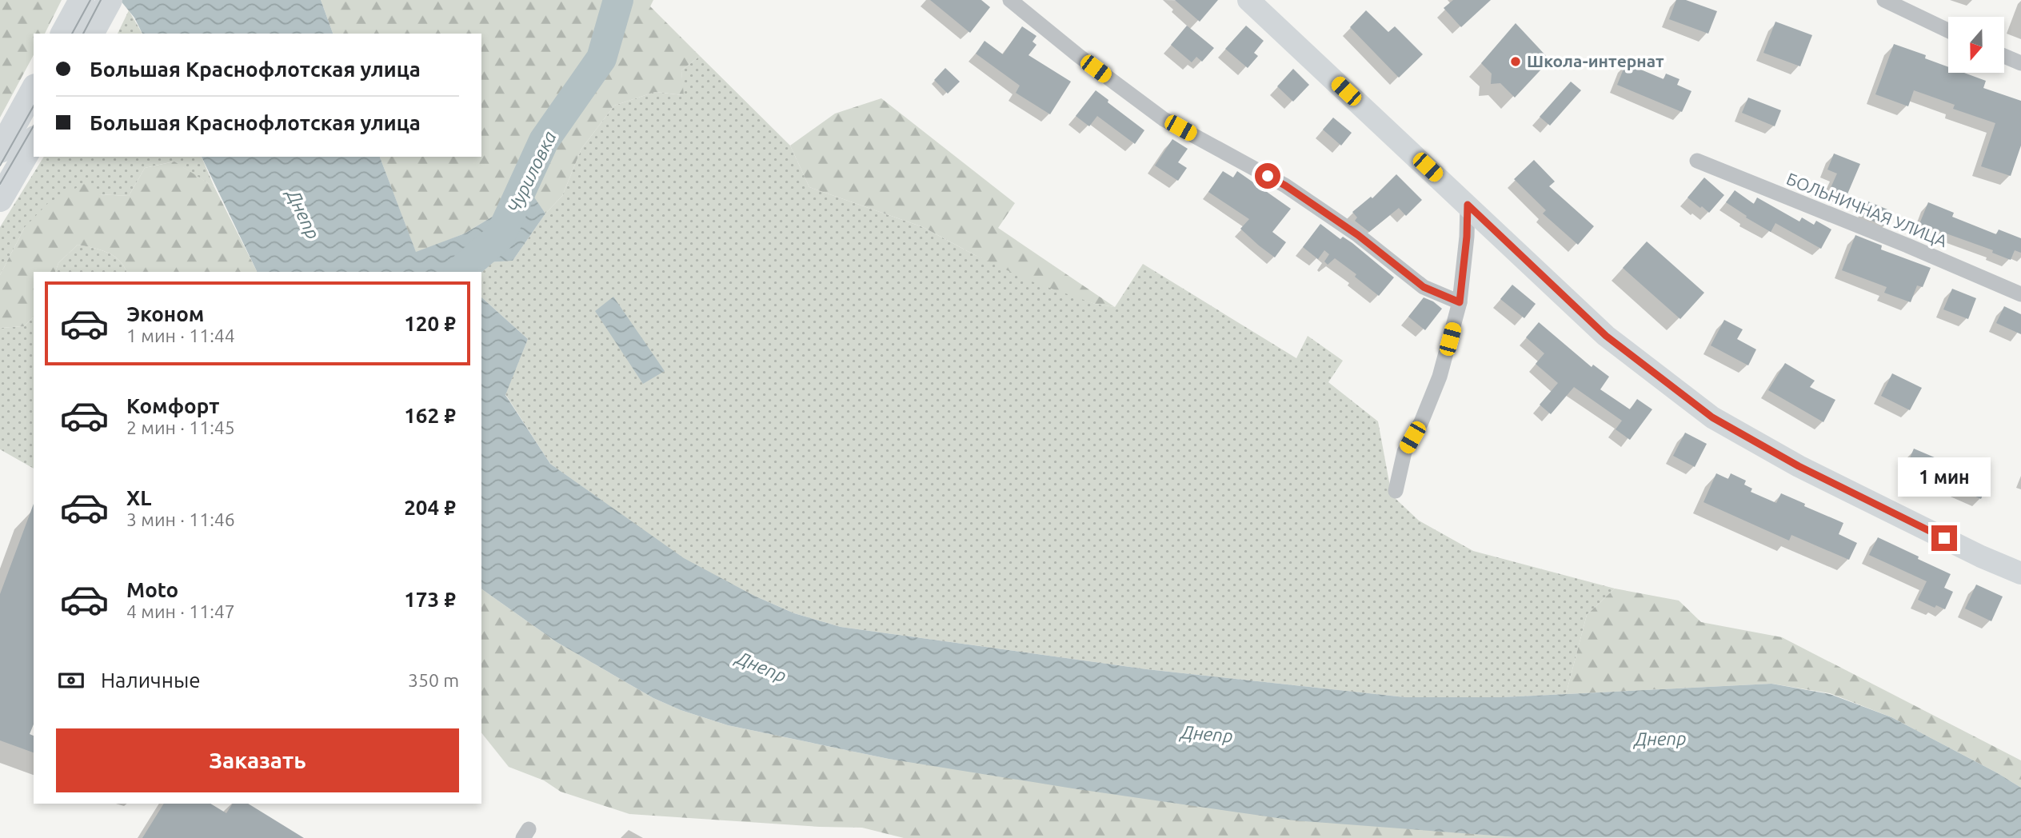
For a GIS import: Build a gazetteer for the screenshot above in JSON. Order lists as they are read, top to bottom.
{
  "streets": {
    "street": ["БОЛЬНИЧНАЯ УЛИЦА"]
  },
  "water": ["Чуриловка", "Днепр"],
  "places": ["Школа-интернат"],
  "north": "bottom",
  "page": {
    "banner": ["Большая Краснофлотская улица", "Большая Краснофлотская улица"],
    "list": [
      {
        "name": "Эконом",
        "note": "1 мин · 11:44",
        "value": "120 ₽"
      },
      {
        "name": "Комфорт",
        "note": "2 мин · 11:45",
        "value": "162 ₽"
      },
      {
        "name": "XL",
        "note": "3 мин · 11:46",
        "value": "204 ₽"
      },
      {
        "name": "Moto",
        "note": "4 мин · 11:47",
        "value": "173 ₽"
      }
    ],
    "bubble": "1 мин",
    "pay": ["Наличные", "350 m"],
    "buttons": "Заказать"
  }
}
